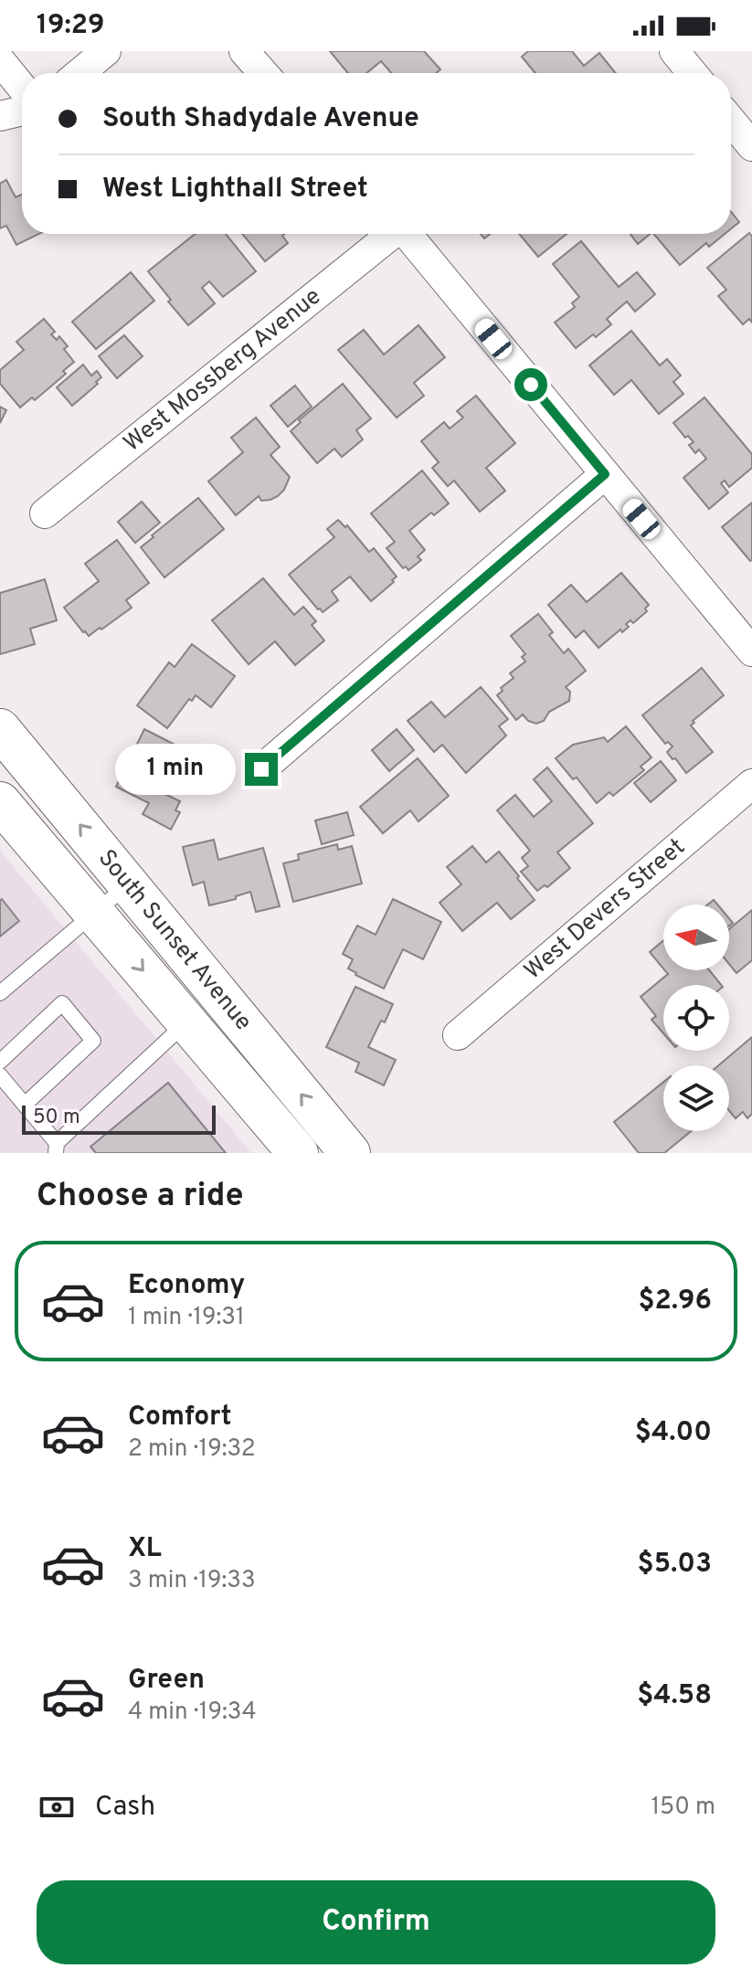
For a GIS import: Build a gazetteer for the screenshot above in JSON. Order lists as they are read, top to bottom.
{
  "streets": {
    "main road": ["South Sunset Avenue"],
    "street": ["West Mossberg Avenue", "West Devers Street"]
  },
  "scale_bar": "50 m",
  "north": "left",
  "page": {
    "status": "19:29",
    "banner": ["South Shadydale Avenue", "West Lighthall Street"],
    "bubble": "1 min",
    "scale": "50 m",
    "heading": "Choose a ride",
    "list": [
      {
        "name": "Economy",
        "note": "1 min · 19:31",
        "value": "$2.96"
      },
      {
        "name": "Comfort",
        "note": "2 min · 19:32",
        "value": "$4.00"
      },
      {
        "name": "XL",
        "note": "3 min · 19:33",
        "value": "$5.03"
      },
      {
        "name": "Green",
        "note": "4 min · 19:34",
        "value": "$4.58"
      }
    ],
    "pay": ["Cash", "150 m"],
    "buttons": "Confirm"
  }
}
